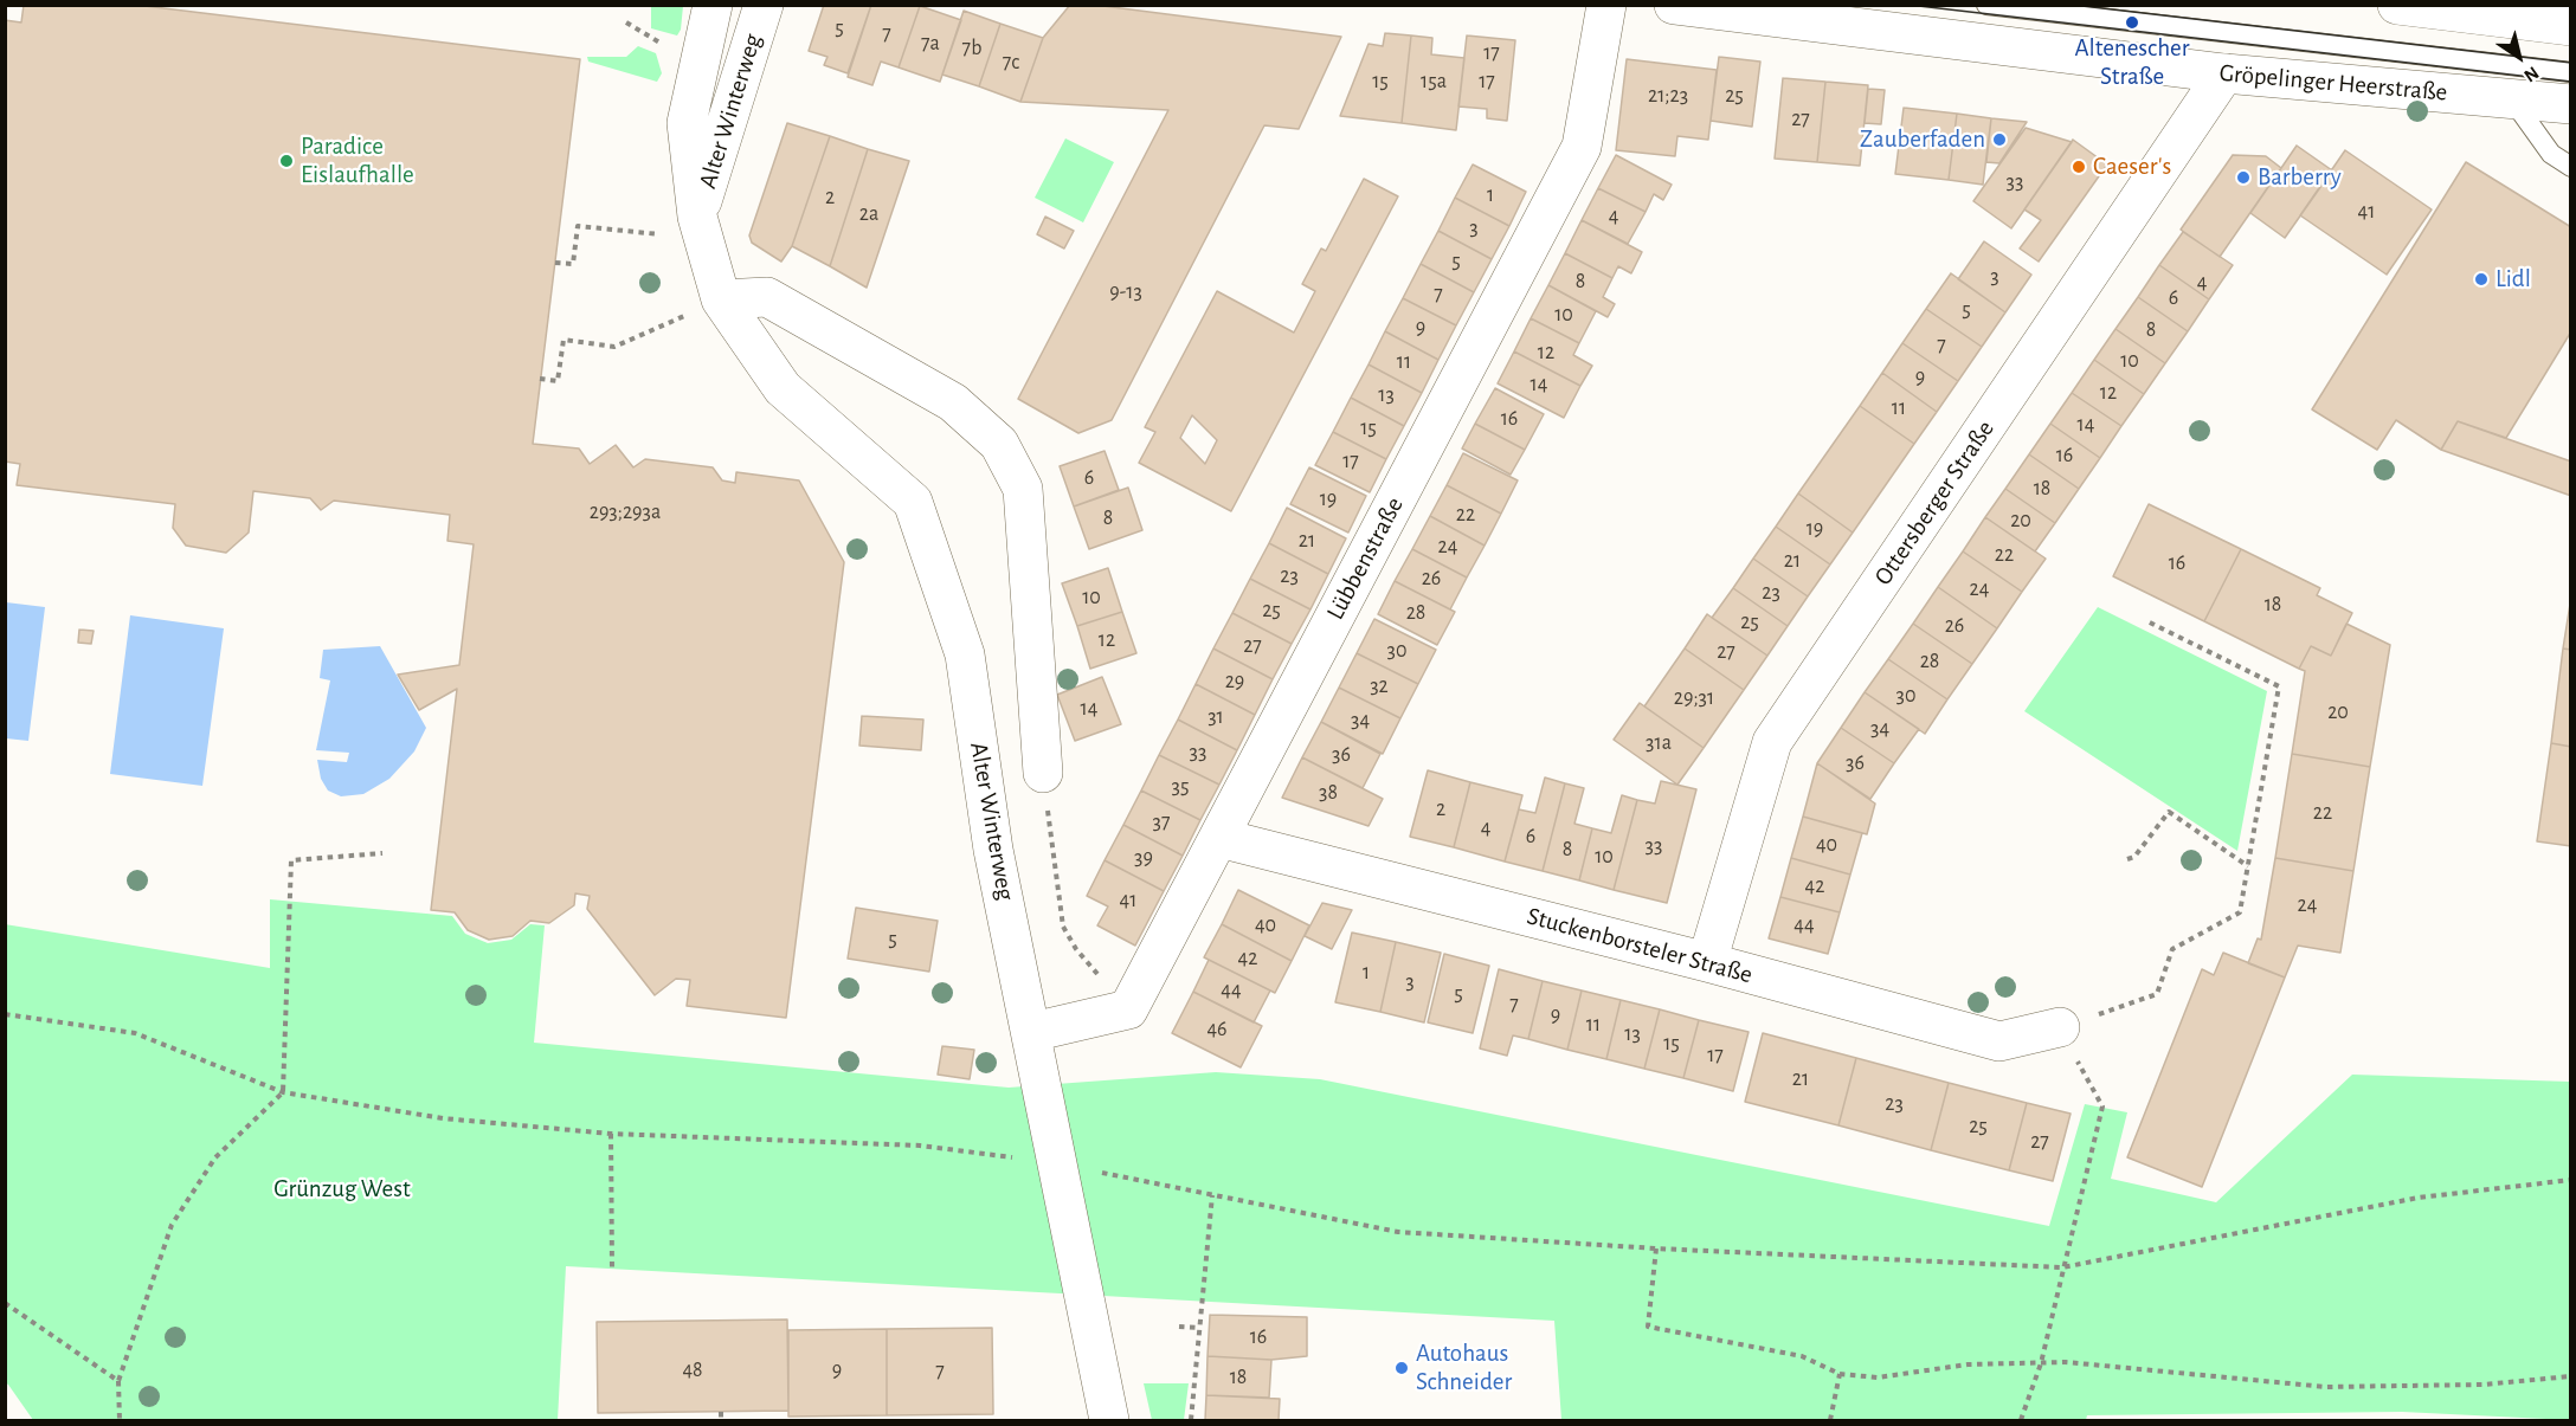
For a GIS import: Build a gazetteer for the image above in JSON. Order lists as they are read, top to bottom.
{
  "streets": {
    "street": [
      "Gröpelinger Heerstraße",
      "Alter Winterweg",
      "Ottersberger Straße",
      "Lübbenstraße",
      "Stuckenborsteler Straße"
    ]
  },
  "crossings": [
    ["Gröpelinger Heerstraße", "Ottersberger Straße"],
    ["Ottersberger Straße", "Stuckenborsteler Straße"],
    ["Lübbenstraße", "Stuckenborsteler Straße"]
  ],
  "parks": ["Grünzug West"],
  "places": [
    "Altenescher Straße",
    "Zauberfaden",
    "Paradice Eislaufhalle",
    "Caeser's",
    "Barberry",
    "Lidl",
    "Autohaus Schneider"
  ],
  "house_numbers": [
    "5",
    "7",
    "7a",
    "7b",
    "17",
    "7c",
    "15",
    "15a",
    "17",
    "21;23",
    "25",
    "27",
    "33",
    "1",
    "2",
    "41",
    "2a",
    "4",
    "3",
    "5",
    "3",
    "8",
    "4",
    "9-13",
    "7",
    "6",
    "5",
    "10",
    "9",
    "8",
    "7",
    "12",
    "10",
    "11",
    "9",
    "14",
    "12",
    "13",
    "11",
    "16",
    "14",
    "15",
    "16",
    "17",
    "6",
    "18",
    "19",
    "293;293a",
    "22",
    "8",
    "20",
    "19",
    "21",
    "24",
    "22",
    "21",
    "16",
    "23",
    "26",
    "24",
    "23",
    "10",
    "18",
    "25",
    "28",
    "25",
    "26",
    "12",
    "27",
    "30",
    "27",
    "28",
    "29",
    "32",
    "30",
    "29;31",
    "14",
    "20",
    "31",
    "34",
    "34",
    "31a",
    "33",
    "36",
    "36",
    "35",
    "38",
    "2",
    "22",
    "37",
    "4",
    "6",
    "40",
    "33",
    "8",
    "10",
    "39",
    "42",
    "41",
    "24",
    "40",
    "44",
    "5",
    "42",
    "1",
    "3",
    "44",
    "5",
    "7",
    "9",
    "11",
    "46",
    "13",
    "15",
    "17",
    "21",
    "23",
    "25",
    "27",
    "16",
    "48",
    "9",
    "7",
    "18"
  ],
  "north": "bottom right"
}
